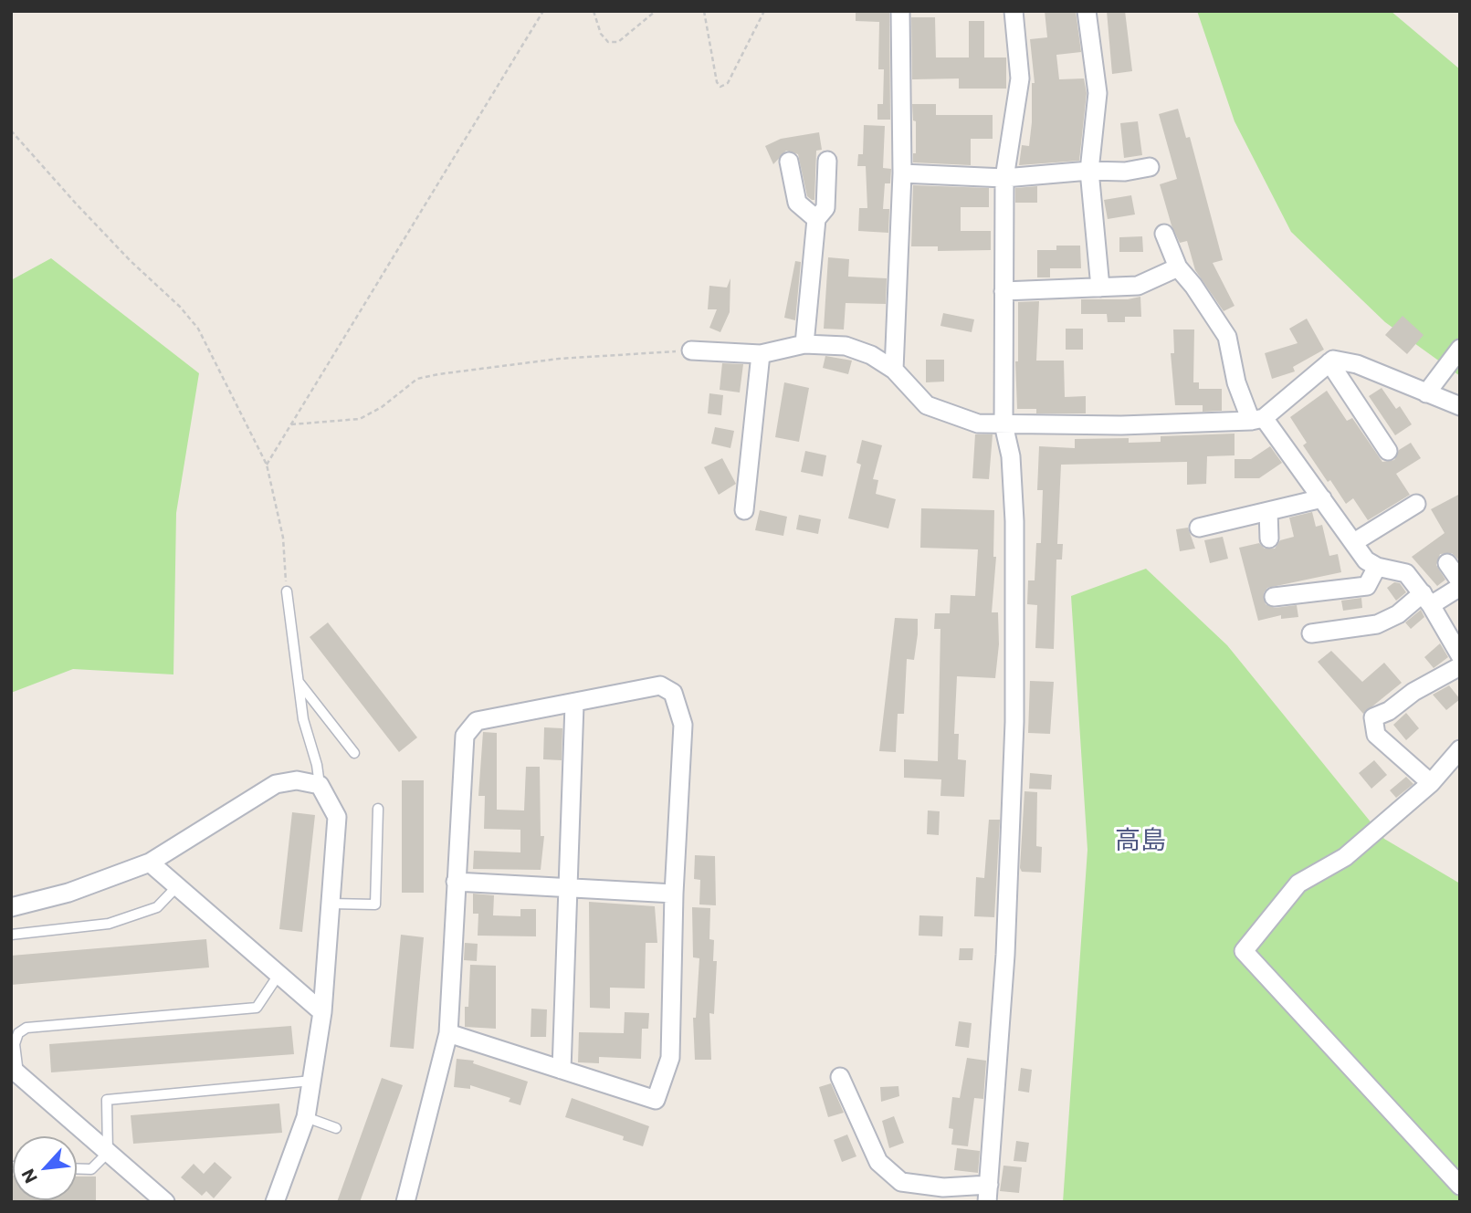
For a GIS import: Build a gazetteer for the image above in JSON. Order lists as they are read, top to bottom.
{
  "districts": ["高島"],
  "north": "bottom left"
}
